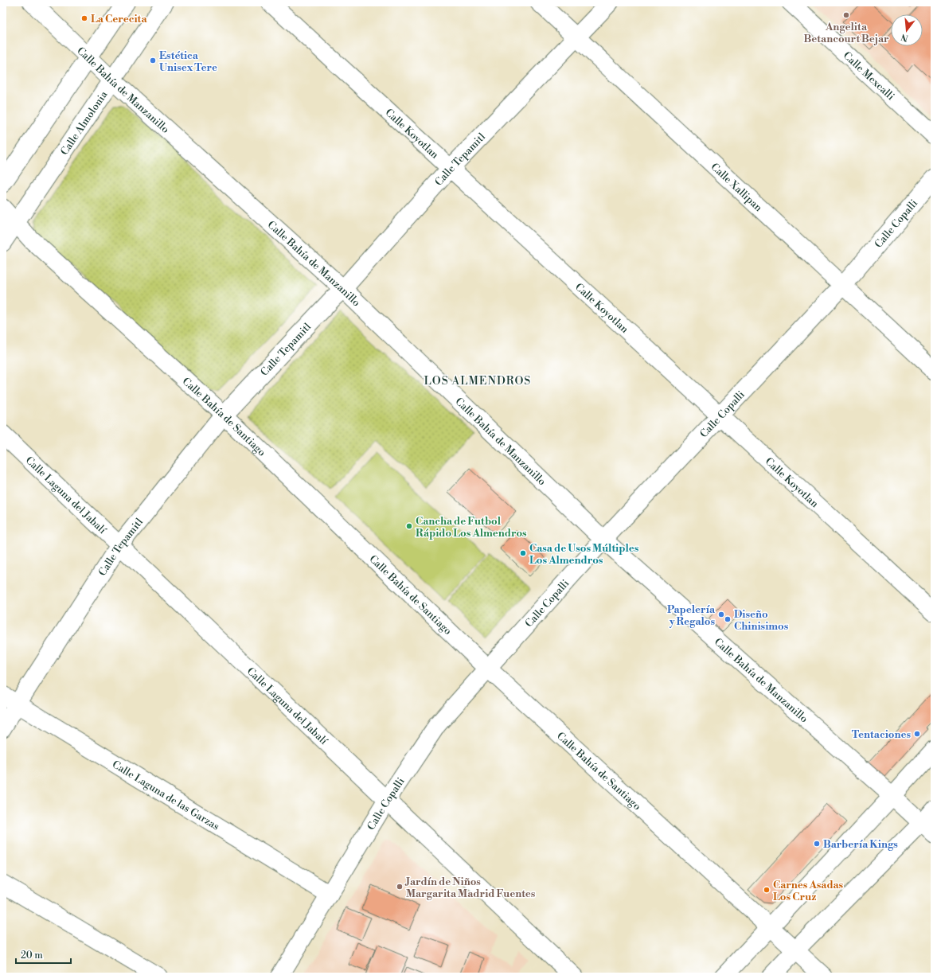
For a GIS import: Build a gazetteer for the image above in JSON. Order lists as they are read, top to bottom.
{
  "streets": {
    "street": [
      "Calle Mexcalli",
      "Calle Bahía de Manzanillo",
      "Calle Almolonia",
      "Calle Koyotlan",
      "Calle Tepamitl",
      "Calle Xallipan",
      "Calle Copalli",
      "Calle Bahía de Santiago",
      "Calle Laguna del Jabalí",
      "Calle Laguna de las Garzas"
    ]
  },
  "crossings": [
    ["Calle Bahía de Manzanillo", "Calle Almolonia"],
    ["Calle Bahía de Manzanillo", "Calle Tepamitl"],
    ["Calle Bahía de Manzanillo", "Calle Copalli"],
    ["Calle Almolonia", "Calle Bahía de Santiago"],
    ["Calle Koyotlan", "Calle Tepamitl"],
    ["Calle Koyotlan", "Calle Copalli"],
    ["Calle Tepamitl", "Calle Xallipan"],
    ["Calle Tepamitl", "Calle Bahía de Santiago"],
    ["Calle Tepamitl", "Calle Laguna del Jabalí"],
    ["Calle Tepamitl", "Calle Laguna de las Garzas"],
    ["Calle Xallipan", "Calle Copalli"],
    ["Calle Copalli", "Calle Bahía de Santiago"],
    ["Calle Copalli", "Calle Laguna del Jabalí"],
    ["Calle Copalli", "Calle Laguna de las Garzas"]
  ],
  "districts": ["LOS ALMENDROS"],
  "places": [
    "Angelita Betancourt Bejar",
    "La Cerecita",
    "Estética Unisex Tere",
    "Cancha de Futbol Rápido Los Almendros",
    "Casa de Usos Múltiples Los Almendros",
    "Papelería y Regalos",
    "Diseño Chinisimos",
    "Tentaciones",
    "Barbería Kings",
    "Jardín de Niños Margarita Madrid Fuentes",
    "Carnes Asadas Los Cruz"
  ],
  "scale_bar": "20 m",
  "north": "bottom"
}
